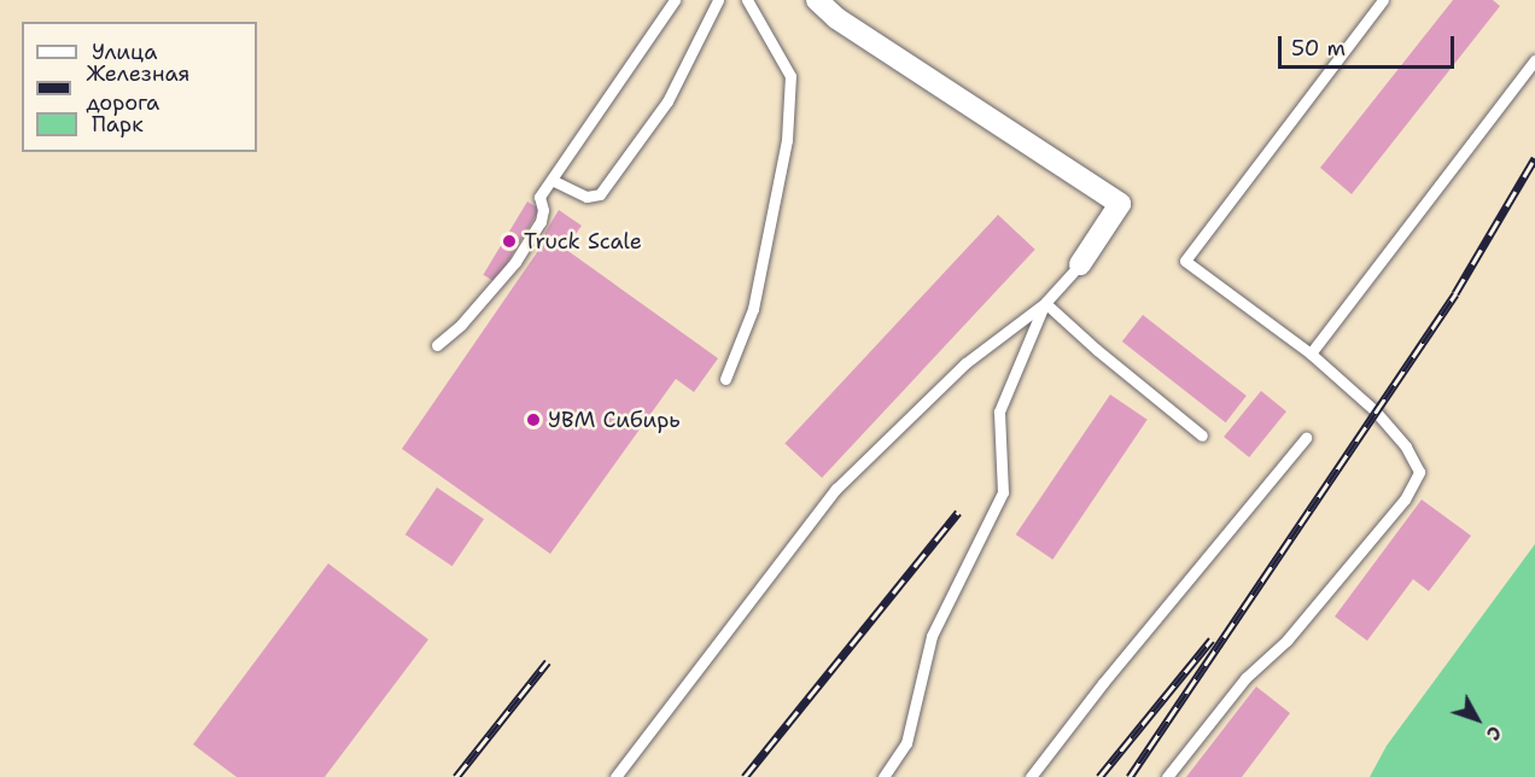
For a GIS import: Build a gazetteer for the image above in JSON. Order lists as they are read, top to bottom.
{
  "places": ["Truck Scale", "УВМ Сибирь"],
  "legend": ["Улица", "Железная дорога", "Парк"],
  "scale_bar": "50 m",
  "north": "bottom right"
}
